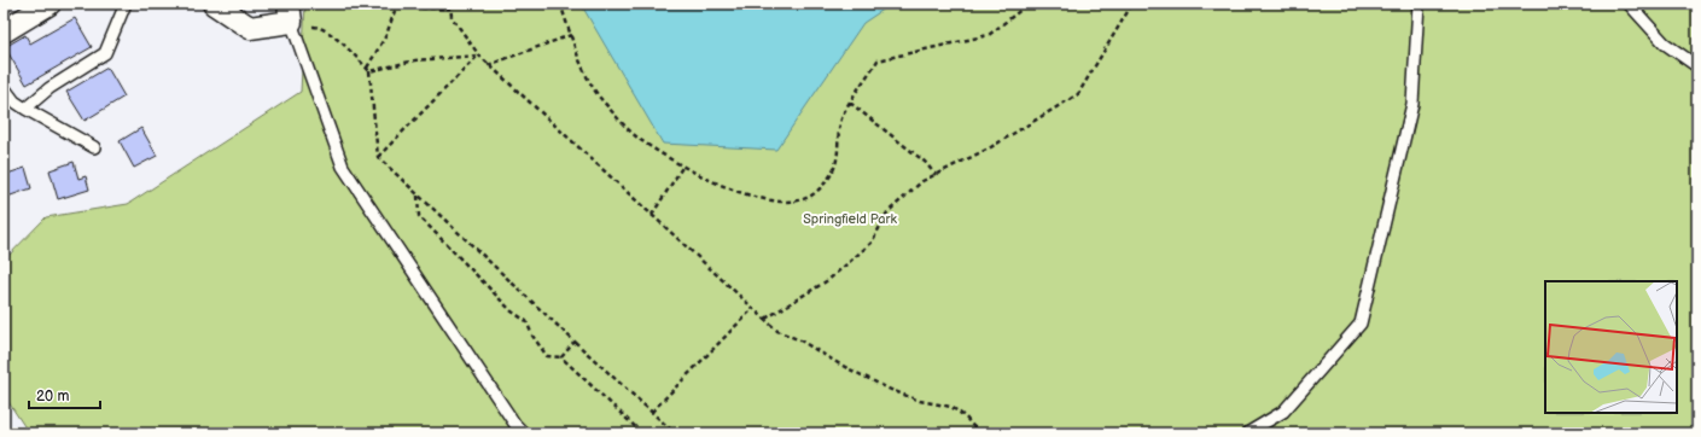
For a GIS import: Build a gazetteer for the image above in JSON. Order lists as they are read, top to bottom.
{
  "parks": ["Springfield Park"],
  "scale_bar": "20 m"
}
